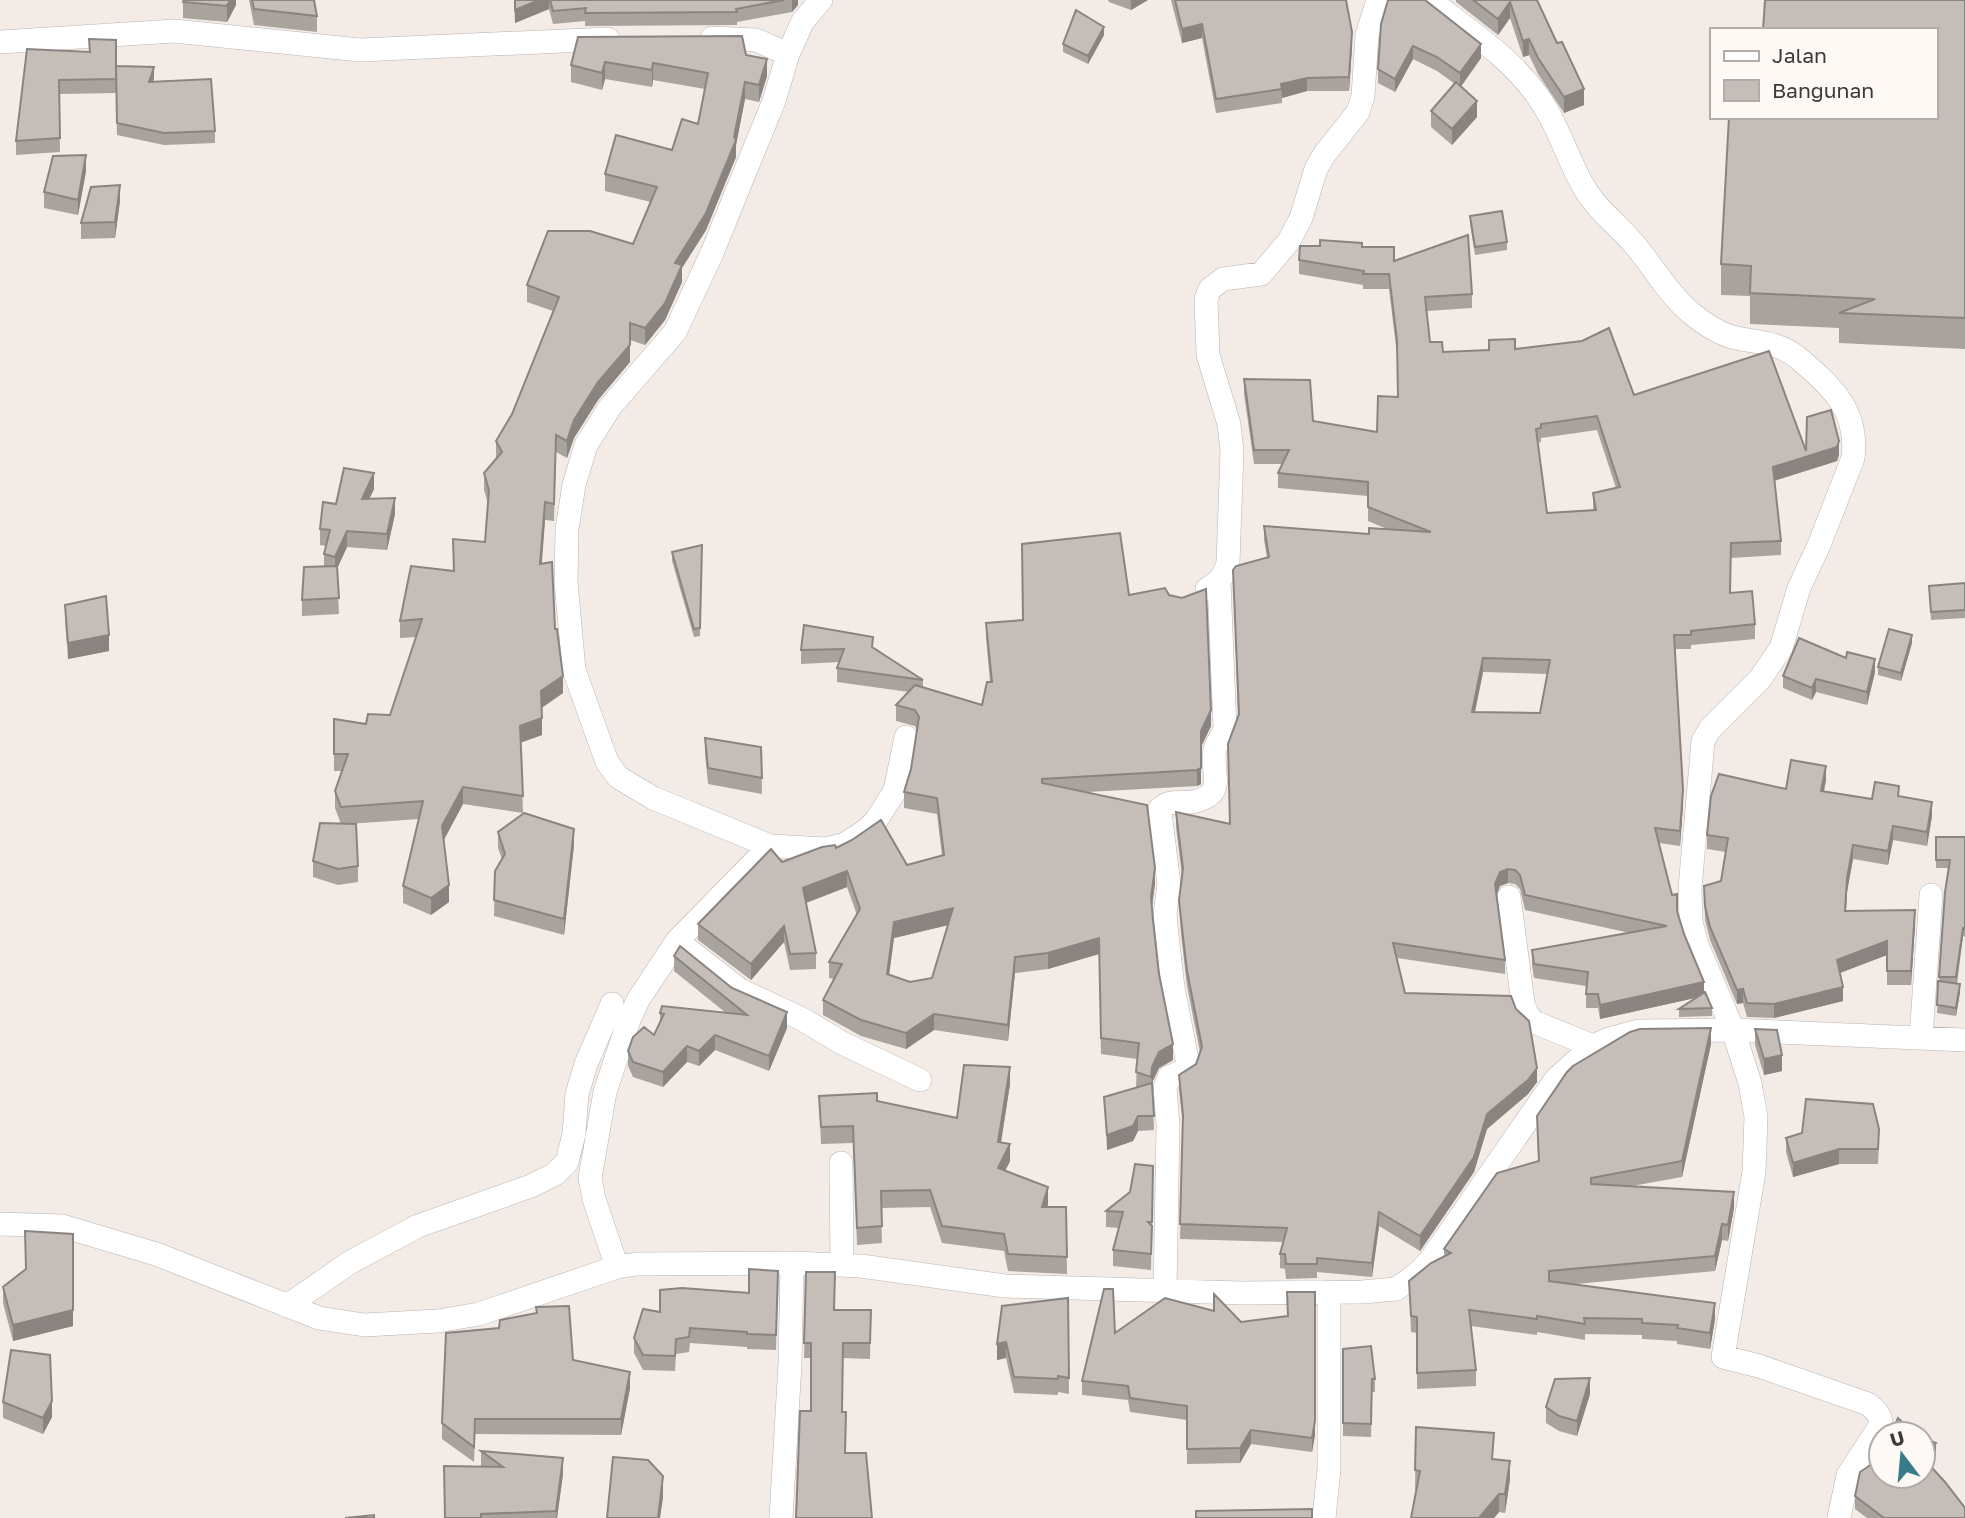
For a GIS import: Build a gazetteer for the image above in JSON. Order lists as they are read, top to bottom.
{
  "legend": ["Jalan", "Bangunan"],
  "north": "top"
}
